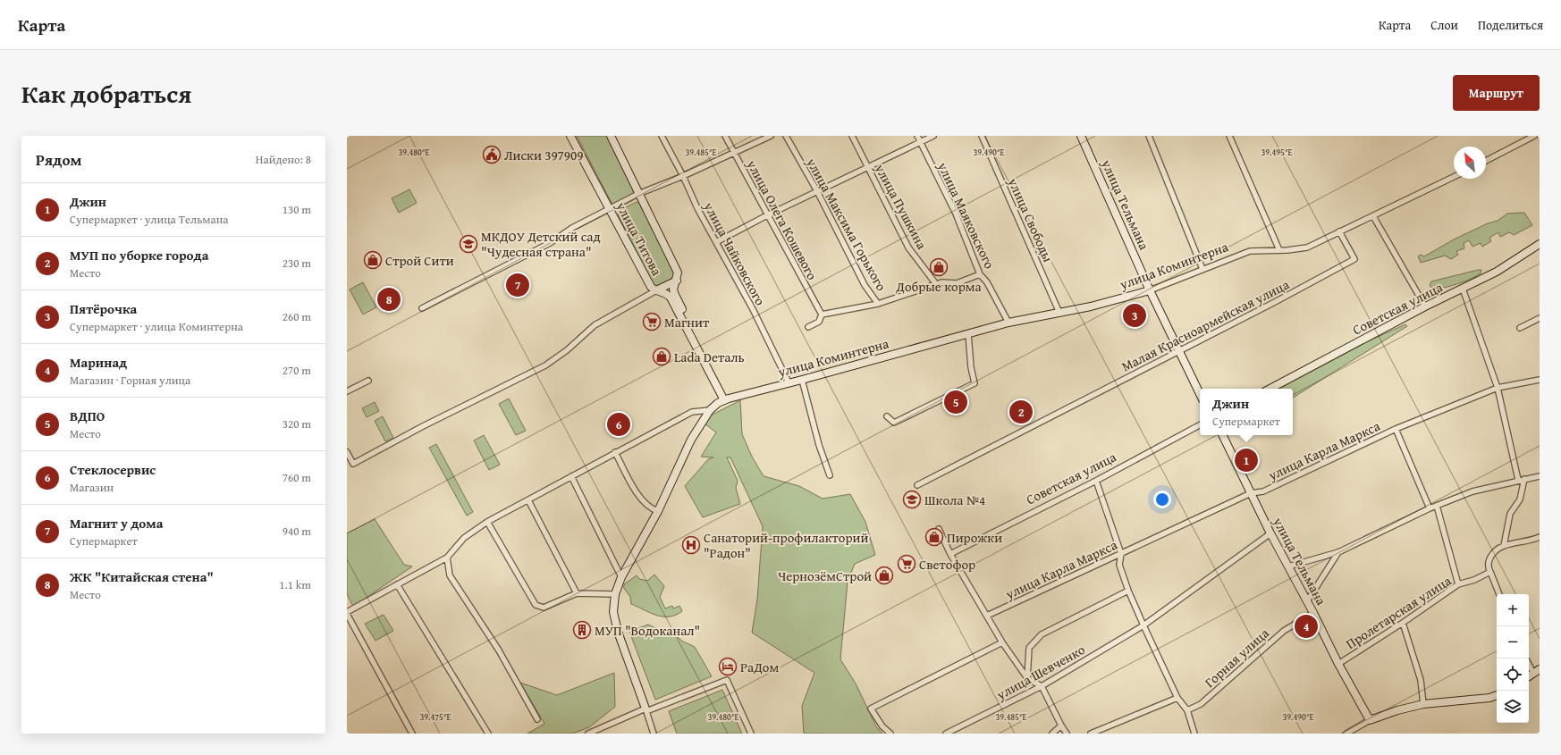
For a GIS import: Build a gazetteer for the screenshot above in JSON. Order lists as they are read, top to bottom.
{
  "streets": {
    "street": [
      "улица Тельмана",
      "улица Пушкина",
      "улица Маяковского",
      "улица Олега Кошевого",
      "улица Свободы",
      "улица Максима Горького",
      "улица Титова",
      "улица Чайковского",
      "улица Коминтерна",
      "Советская улица",
      "Малая Красноармейская улица",
      "улица Карла Маркса",
      "Пролетарская улица",
      "Горная улица",
      "улица Шевченко"
    ]
  },
  "crossings": [
    ["улица Тельмана", "улица Коминтерна"],
    ["улица Тельмана", "Малая Красноармейская улица"],
    ["улица Тельмана", "улица Карла Маркса"],
    ["улица Тельмана", "Пролетарская улица"],
    ["улица Тельмана", "Горная улица"],
    ["улица Тельмана", "улица Шевченко"],
    ["улица Маяковского", "улица Коминтерна"],
    ["улица Свободы", "улица Коминтерна"],
    ["улица Титова", "улица Коминтерна"],
    ["улица Чайковского", "улица Коминтерна"],
    ["улица Коминтерна", "Малая Красноармейская улица"]
  ],
  "places": {
    "public building": ["Лиски 397909"],
    "school or university": ["МКДОУ Детский сад \"Чудесная страна\"", "Школа №4"],
    "shop": [
      "Строй Сити",
      "Добрые корма",
      "Lada Dеталь",
      "Пирожки",
      "ЧернозёмСтрой"
    ],
    "supermarket": ["Магнит", "Светофор"],
    "hospital": ["Санаторий-профилакторий \"Радон\""],
    "building": ["МУП \"Водоканал\""],
    "hotel": ["РаДом"]
  },
  "north": "top left",
  "page": {
    "header": "Карта",
    "nav": ["Карта", "Слои", "Поделиться"],
    "title": "Как добраться",
    "buttons": "Маршрут",
    "heading": ["Рядом", "Найдено: 8"],
    "list": [
      {
        "mark": "1",
        "name": "Джин",
        "note": "Супермаркет · улица Тельмана",
        "value": "130 m"
      },
      {
        "mark": "2",
        "name": "МУП по уборке города",
        "note": "Место",
        "value": "230 m"
      },
      {
        "mark": "3",
        "name": "Пятёрочка",
        "note": "Супермаркет · улица Коминтерна",
        "value": "260 m"
      },
      {
        "mark": "4",
        "name": "Маринад",
        "note": "Магазин · Горная улица",
        "value": "270 m"
      },
      {
        "mark": "5",
        "name": "ВДПО",
        "note": "Место",
        "value": "320 m"
      },
      {
        "mark": "6",
        "name": "Стеклосервис",
        "note": "Магазин",
        "value": "760 m"
      },
      {
        "mark": "7",
        "name": "Магнит у дома",
        "note": "Супермаркет",
        "value": "940 m"
      },
      {
        "mark": "8",
        "name": "ЖК \"Китайская стена\"",
        "note": "Место",
        "value": "1.1 km"
      }
    ],
    "pins": [
      "7",
      "8",
      "3",
      "5",
      "2",
      "6",
      "1",
      "4"
    ],
    "popup": ["Джин", "Супермаркет"],
    "map_buttons": ["+", "−"]
  },
  "coordinates": [
    "39.480°E",
    "39.485°E",
    "39.490°E",
    "39.495°E",
    "39.475°E"
  ]
}
